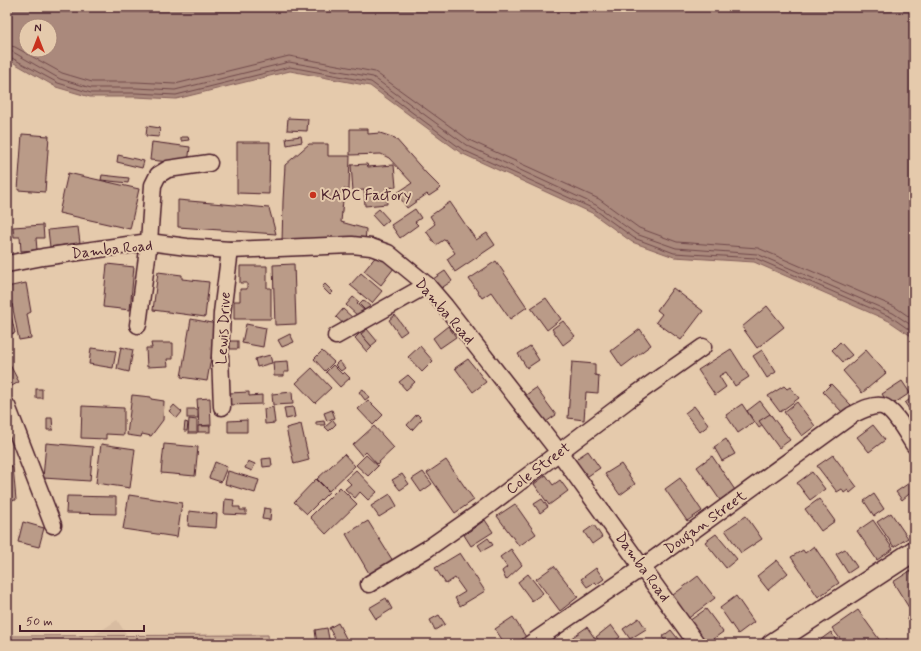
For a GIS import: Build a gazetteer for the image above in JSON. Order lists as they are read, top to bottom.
{
  "streets": {
    "street": [
      "Damba Road",
      "Lewis Drive",
      "Cole Street",
      "Dougan Street"
    ]
  },
  "crossings": [
    ["Damba Road", "Lewis Drive"],
    ["Damba Road", "Cole Street"],
    ["Damba Road", "Dougan Street"]
  ],
  "places": ["KADC Factory"],
  "scale_bar": "50 m",
  "north": "top"
}
